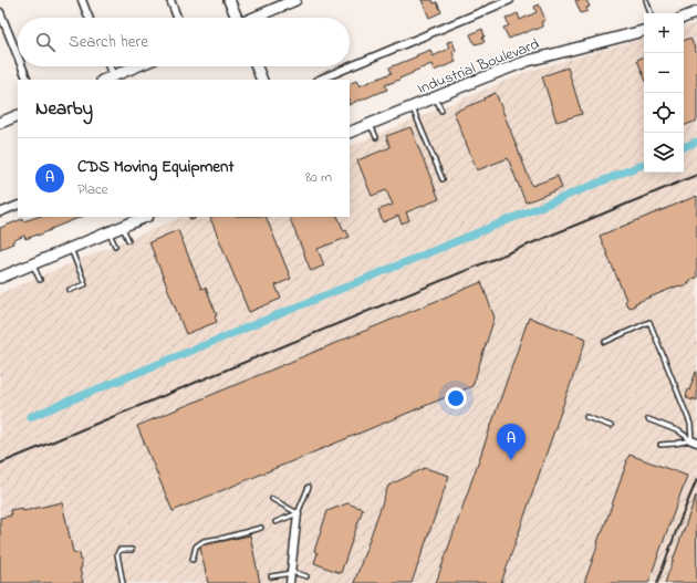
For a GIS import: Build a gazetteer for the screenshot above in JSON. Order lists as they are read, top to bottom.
{
  "streets": {
    "main road": ["Industrial Boulevard"]
  },
  "page": {
    "map_buttons": ["+", "−"],
    "search": "Search here",
    "heading": "Nearby",
    "list": [
      {
        "mark": "A",
        "name": "CDS Moving Equipment",
        "note": "Place",
        "value": "80 m"
      }
    ],
    "pins": "A"
  }
}
